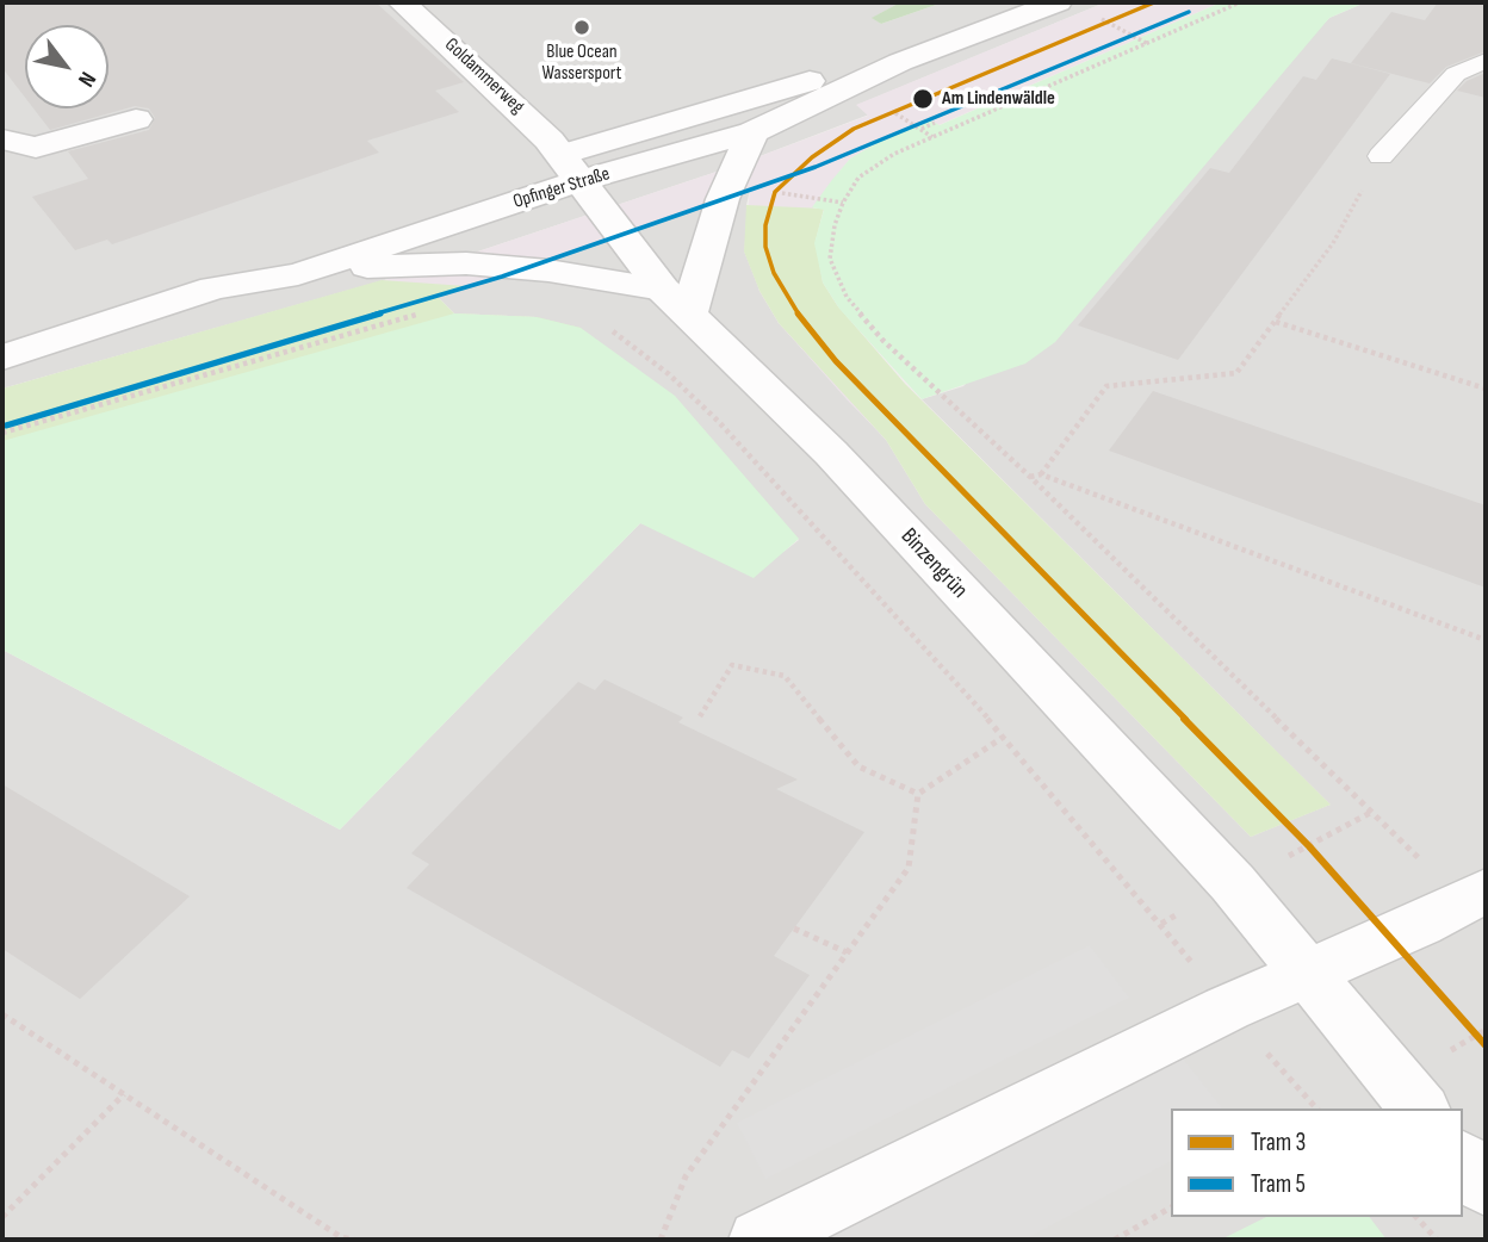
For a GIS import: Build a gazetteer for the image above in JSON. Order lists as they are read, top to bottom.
{
  "streets": {
    "street": ["Goldammerweg", "Opfinger Straße", "Binzengrün"]
  },
  "crossings": [
    ["Goldammerweg", "Opfinger Straße"],
    ["Goldammerweg", "Binzengrün"],
    ["Opfinger Straße", "Binzengrün"]
  ],
  "places": ["Blue Ocean Wassersport", "Am Lindenwäldle"],
  "lines": ["tram line 3", "tram line 5"],
  "legend": ["Tram 3", "Tram 5"],
  "north": "bottom right"
}
